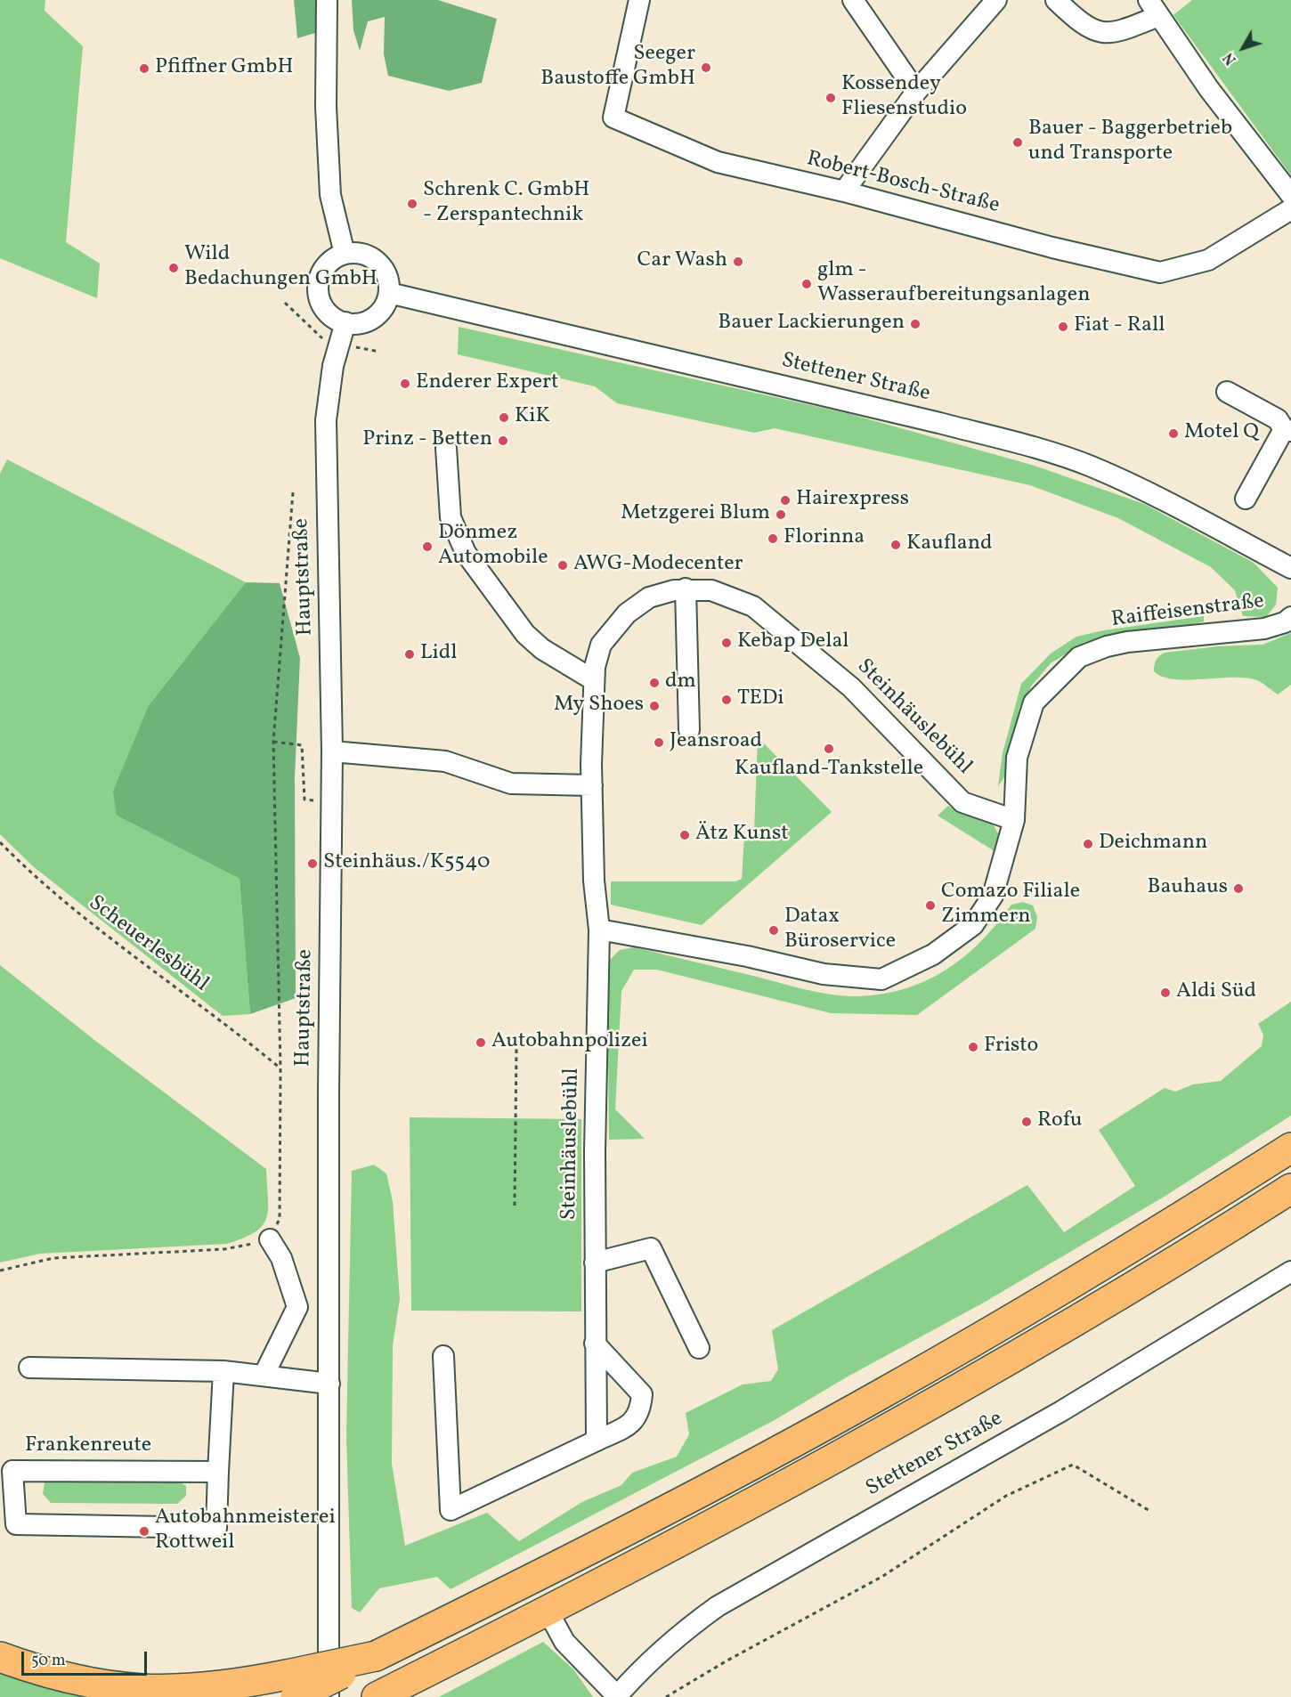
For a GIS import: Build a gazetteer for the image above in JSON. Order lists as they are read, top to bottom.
{
  "streets": {
    "street": [
      "Robert-Bosch-Straße",
      "Stettener Straße",
      "Hauptstraße",
      "Raiffeisenstraße",
      "Steinhäuslebühl",
      "Frankenreute"
    ],
    "path": ["Scheuerlesbühl"]
  },
  "crossings": [
    ["Stettener Straße", "Hauptstraße"],
    ["Raiffeisenstraße", "Steinhäuslebühl"]
  ],
  "places": [
    "Seeger Baustoffe GmbH",
    "Pfiffner GmbH",
    "Kossendey Fliesenstudio",
    "Bauer - Baggerbetrieb und Transporte",
    "Schrenk C. GmbH - Zerspantechnik",
    "Car Wash",
    "Wild Bedachungen GmbH",
    "glm - Wasseraufbereitungsanlagen",
    "Bauer Lackierungen",
    "Fiat - Rall",
    "Enderer Expert",
    "KiK",
    "Motel Q",
    "Prinz - Betten",
    "Hairexpress",
    "Metzgerei Blum",
    "Florinna",
    "Kaufland",
    "Dönmez Automobile",
    "AWG-Modecenter",
    "Kebap Delal",
    "Lidl",
    "dm",
    "TEDi",
    "My Shoes",
    "Jeansroad",
    "Kaufland-Tankstelle",
    "Ätz Kunst",
    "Deichmann",
    "Steinhäus./K5540",
    "Bauhaus",
    "Comazo Filiale Zimmern",
    "Datax Büroservice",
    "Aldi Süd",
    "Autobahnpolizei",
    "Fristo",
    "Rofu",
    "Autobahnmeisterei Rottweil"
  ],
  "scale_bar": "50 m",
  "north": "bottom left"
}
